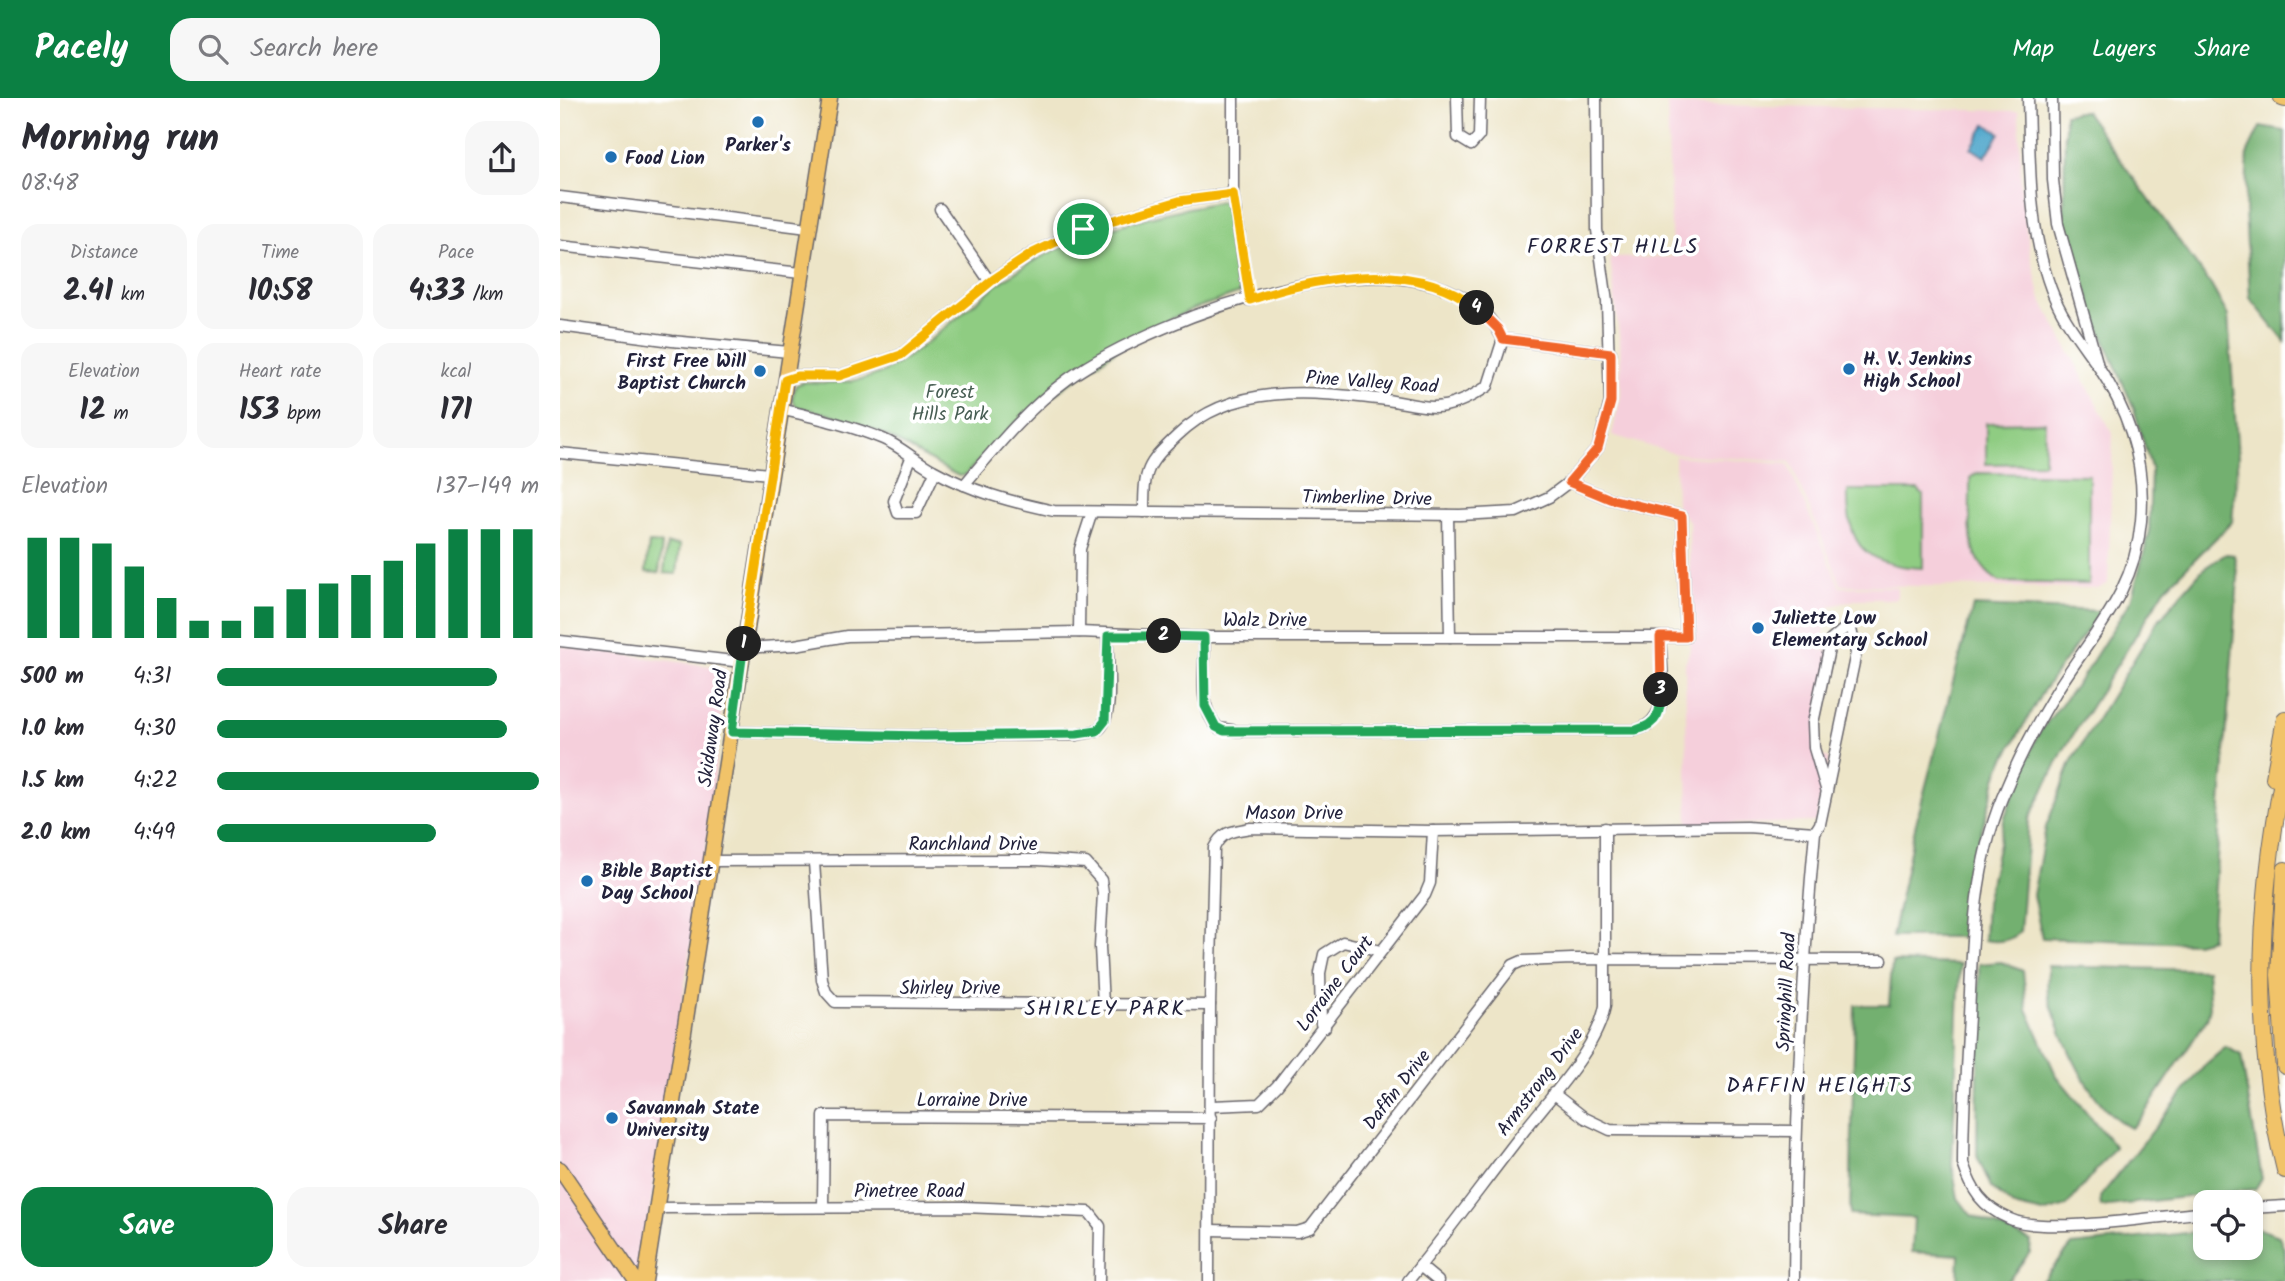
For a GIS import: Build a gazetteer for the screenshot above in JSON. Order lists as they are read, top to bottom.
{
  "streets": {
    "main road": ["Skidaway Road"],
    "street": [
      "Pine Valley Road",
      "Timberline Drive",
      "Walz Drive",
      "Mason Drive",
      "Ranchland Drive",
      "Lorraine Court",
      "Shirley Drive",
      "Springhill Road",
      "Armstrong Drive",
      "Daffin Drive",
      "Lorraine Drive",
      "Pinetree Road"
    ]
  },
  "crossings": [
    ["Pine Valley Road", "Timberline Drive"],
    ["Timberline Drive", "Walz Drive"],
    ["Timberline Drive", "Skidaway Road"],
    ["Walz Drive", "Skidaway Road"],
    ["Skidaway Road", "Ranchland Drive"],
    ["Skidaway Road", "Pinetree Road"],
    ["Mason Drive", "Lorraine Court"],
    ["Mason Drive", "Shirley Drive"],
    ["Mason Drive", "Springhill Road"],
    ["Mason Drive", "Armstrong Drive"],
    ["Mason Drive", "Daffin Drive"],
    ["Mason Drive", "Lorraine Drive"],
    ["Ranchland Drive", "Shirley Drive"],
    ["Armstrong Drive", "Daffin Drive"],
    ["Lorraine Drive", "Pinetree Road"]
  ],
  "districts": ["FORREST HILLS", "SHIRLEY PARK", "DAFFIN HEIGHTS"],
  "parks": ["Forest Hills Park"],
  "places": [
    "Parker's",
    "Food Lion",
    "H. V. Jenkins High School",
    "First Free Will Baptist Church",
    "Juliette Low Elementary School",
    "Bible Baptist Day School",
    "Savannah State University"
  ],
  "page": {
    "header": "Pacely",
    "search": "Search here",
    "nav": ["Map", "Layers", "Share"],
    "heading": ["Morning run", "08:48"],
    "stats": [
      ["Distance", "2.41 km"],
      ["Time", "10:58"],
      ["Pace", "4:33 /km"],
      ["Elevation", "12 m"],
      ["Heart rate", "153 bpm"],
      ["kcal", "171"]
    ],
    "pins": [
      "4",
      "2",
      "1",
      "3"
    ],
    "chart": ["Elevation", "137–149 m"],
    "list": [
      {
        "name": "500 m",
        "note": "4:31"
      },
      {
        "name": "1.0 km",
        "note": "4:30"
      },
      {
        "name": "1.5 km",
        "note": "4:22"
      },
      {
        "name": "2.0 km",
        "note": "4:49"
      }
    ],
    "buttons": ["Save", "Share"]
  }
}
